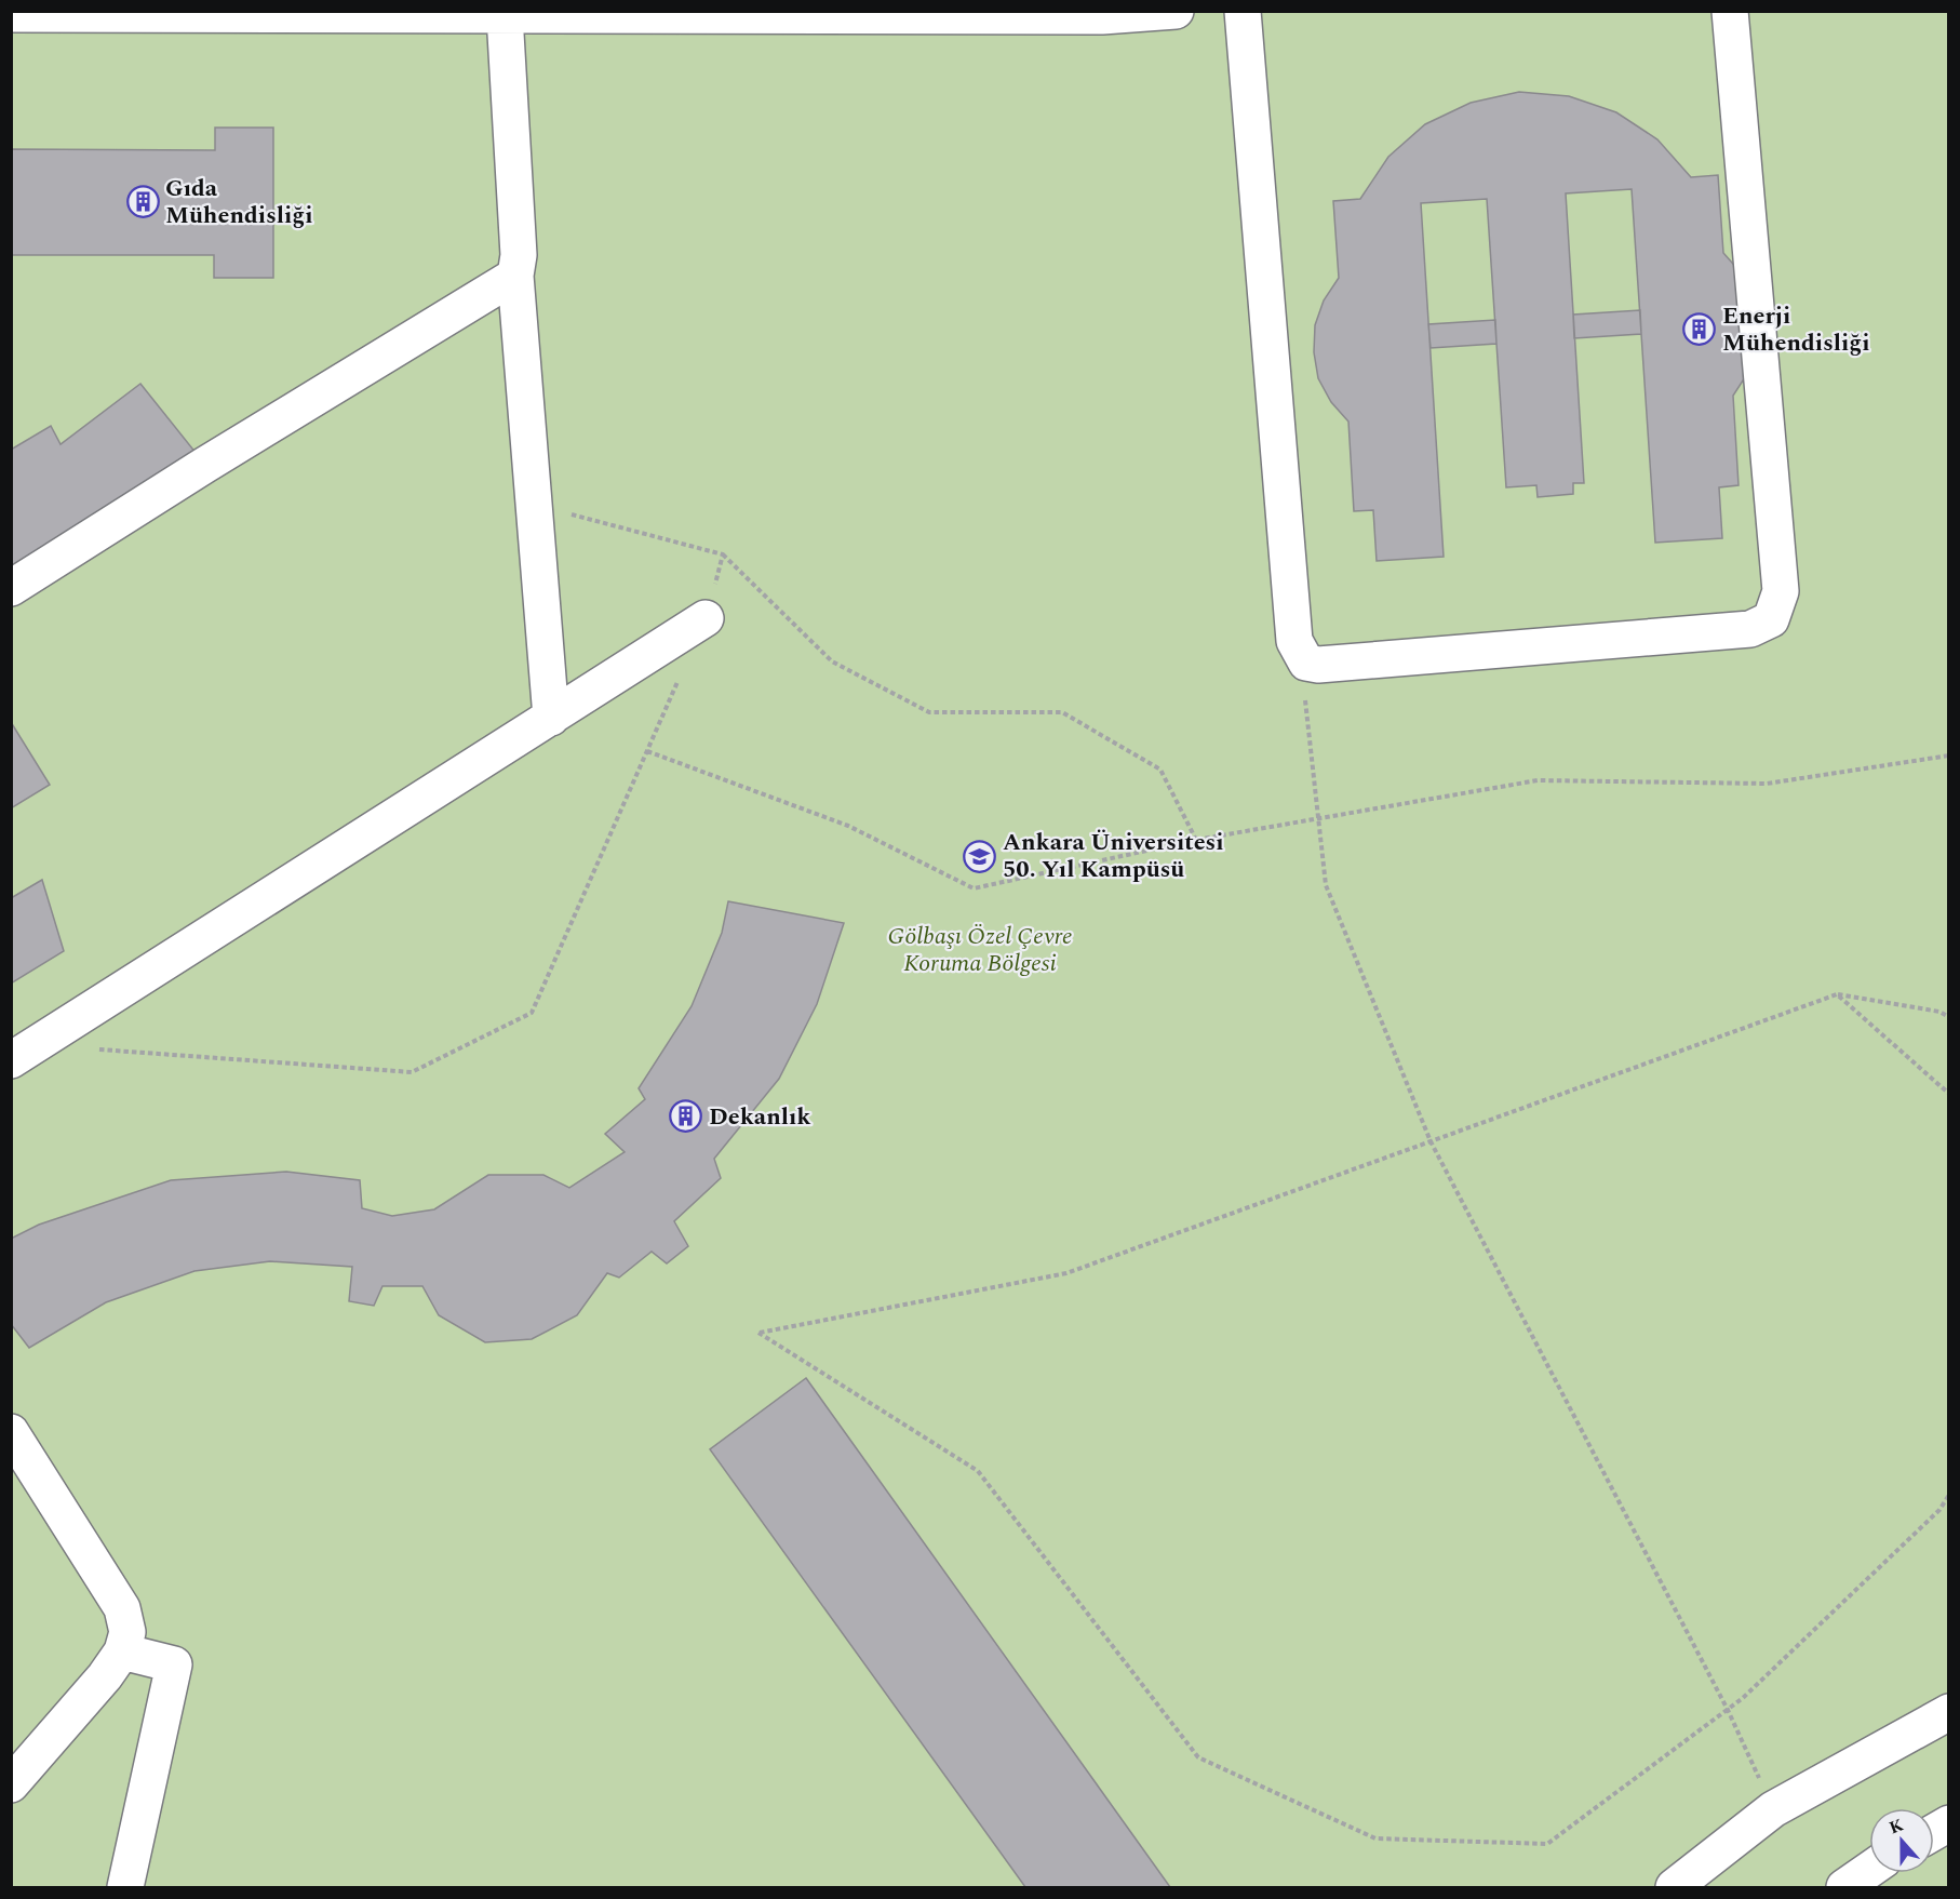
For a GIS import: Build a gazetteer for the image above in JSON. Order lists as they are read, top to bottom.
{
  "parks": ["Gölbaşı Özel Çevre Koruma Bölgesi"],
  "places": {
    "building": ["Gıda Mühendisliği", "Enerji Mühendisliği", "Dekanlık"],
    "school or university": ["Ankara Üniversitesi 50. Yıl Kampüsü"]
  },
  "north": "top"
}
